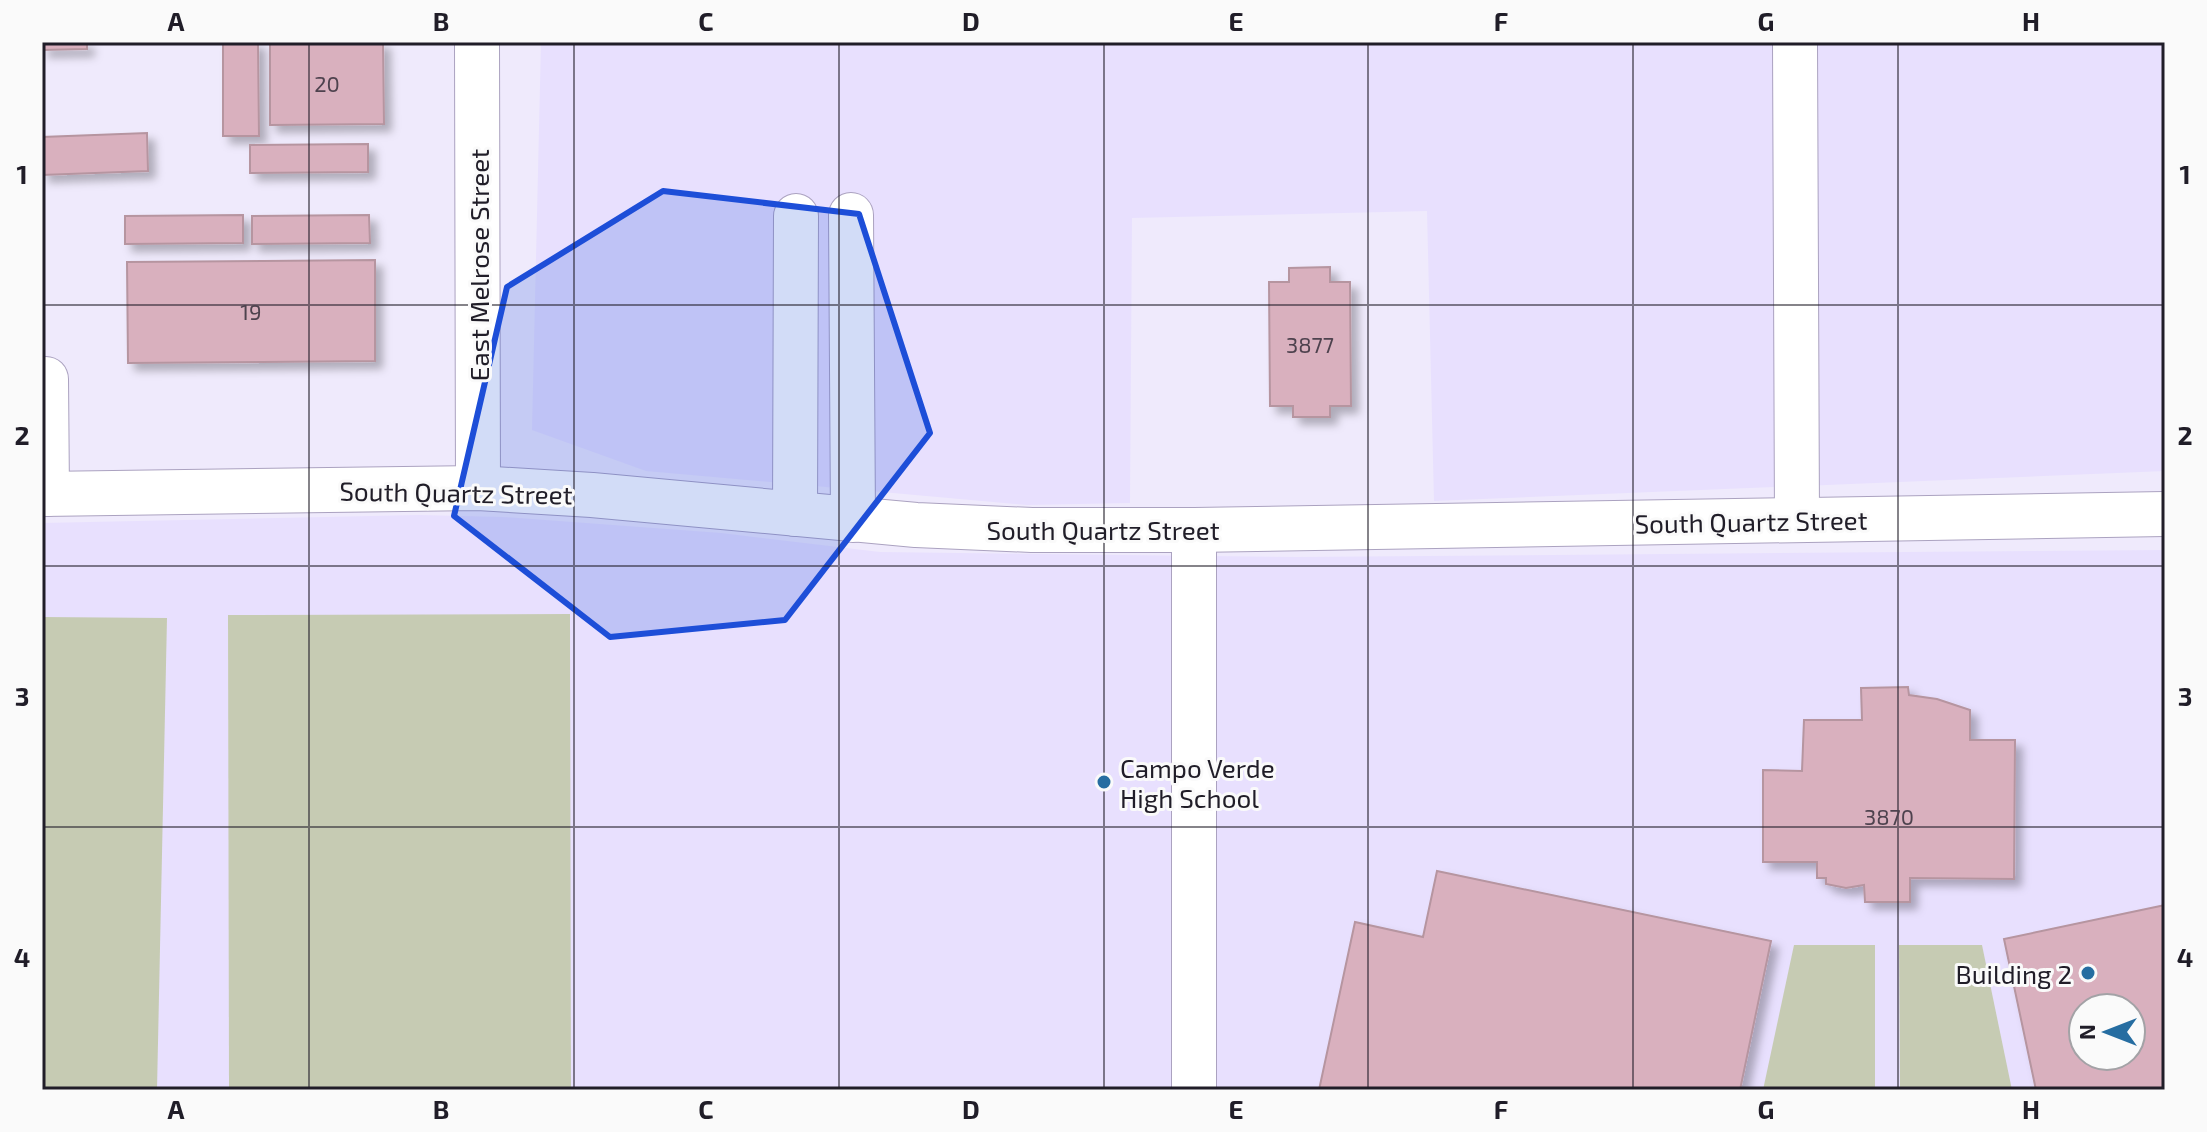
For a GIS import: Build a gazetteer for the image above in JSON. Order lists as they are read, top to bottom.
{
  "streets": {
    "street": ["East Melrose Street", "South Quartz Street"]
  },
  "crossings": [
    ["East Melrose Street", "South Quartz Street"]
  ],
  "places": ["Campo Verde High School", "Building 2"],
  "house_numbers": [
    "20",
    "19",
    "3877",
    "3870"
  ],
  "north": "left",
  "grid": {
    "columns": [
      "A",
      "B",
      "C",
      "D",
      "E",
      "F",
      "G",
      "H"
    ],
    "rows": [
      "1",
      "2",
      "3",
      "4"
    ]
  }
}
